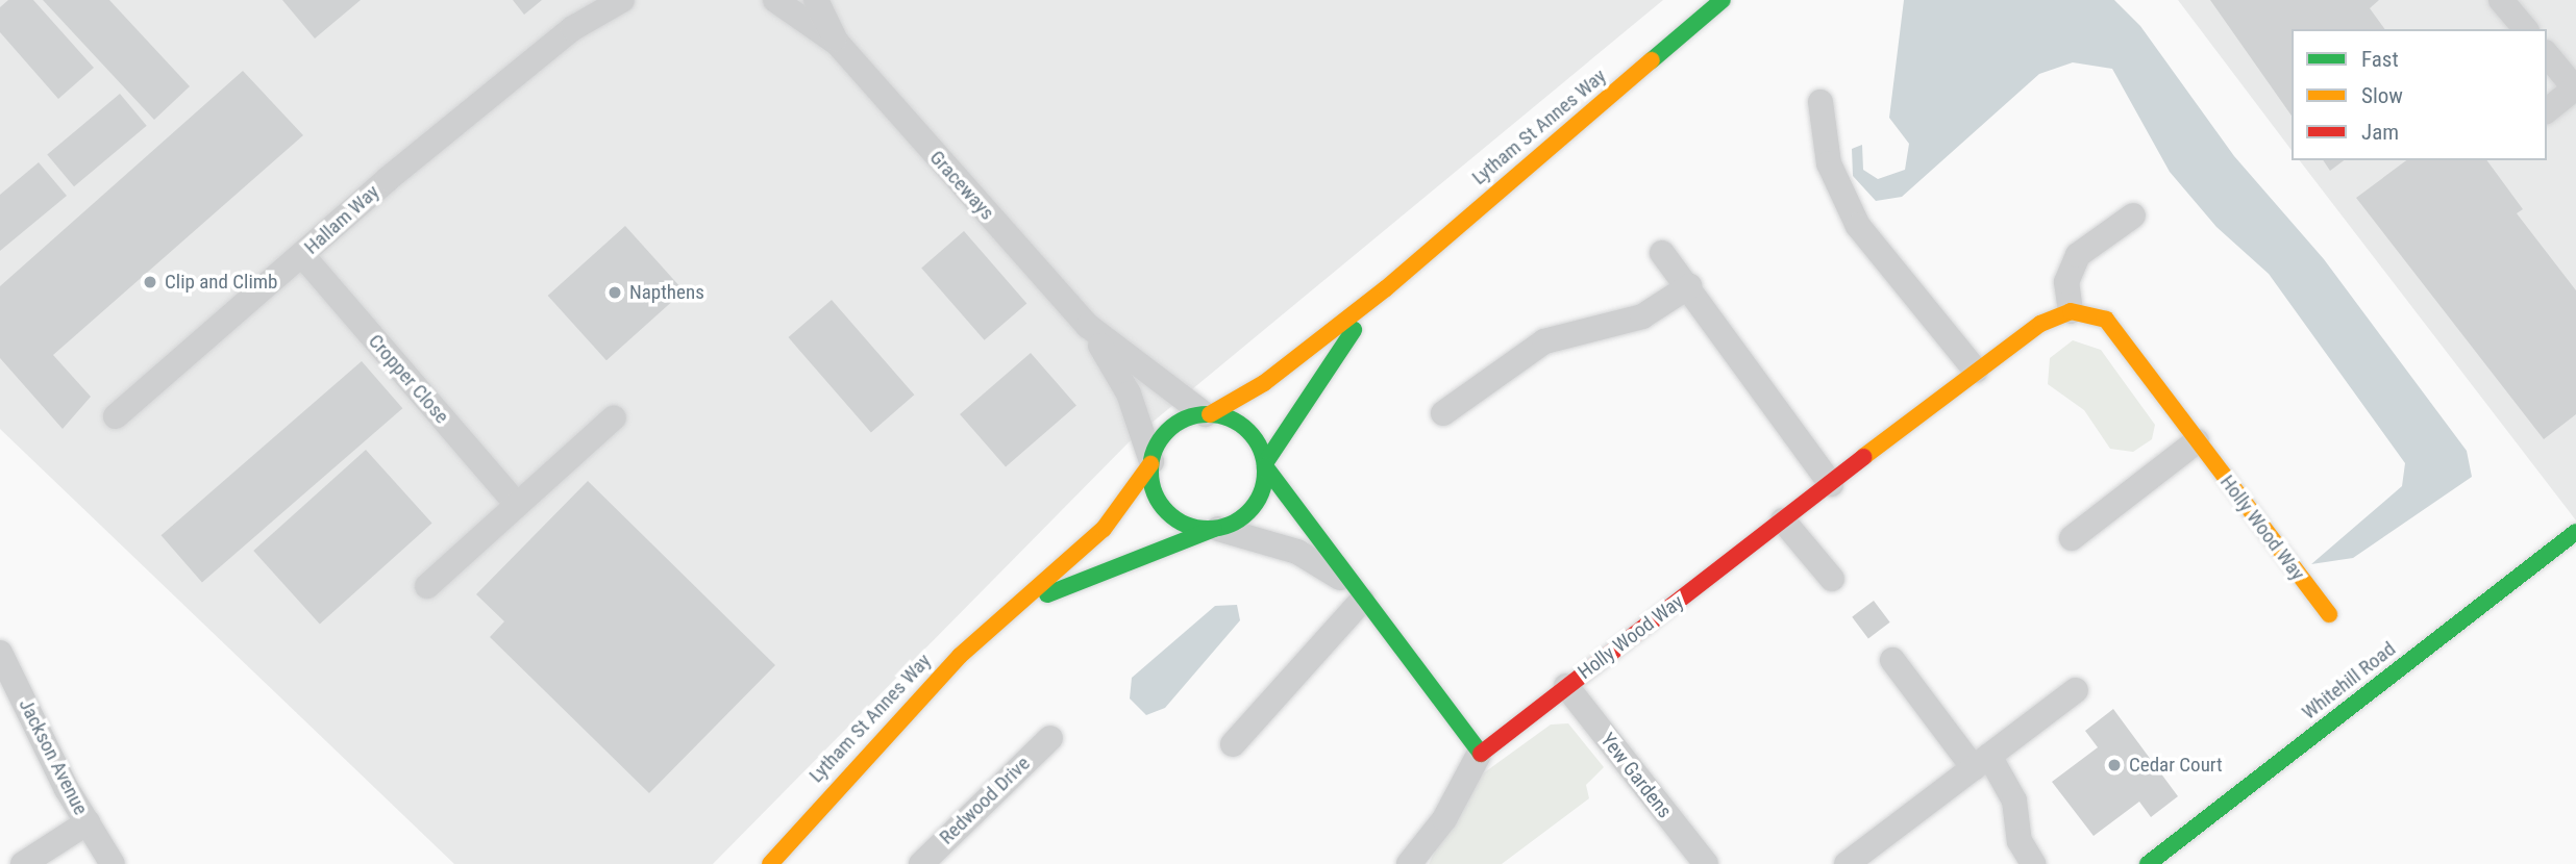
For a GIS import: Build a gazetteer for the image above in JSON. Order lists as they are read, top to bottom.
{
  "streets": {
    "street": [
      "Lytham St Annes Way",
      "Graceways",
      "Hallam Way",
      "Cropper Close",
      "Holly Wood Way",
      "Whitehill Road",
      "Jackson Avenue",
      "Yew Gardens",
      "Redwood Drive"
    ]
  },
  "crossings": [
    ["Lytham St Annes Way", "Graceways"],
    ["Hallam Way", "Cropper Close"],
    ["Holly Wood Way", "Yew Gardens"]
  ],
  "places": ["Clip and Climb", "Napthens", "Cedar Court"],
  "legend": ["Fast", "Slow", "Jam"]
}
